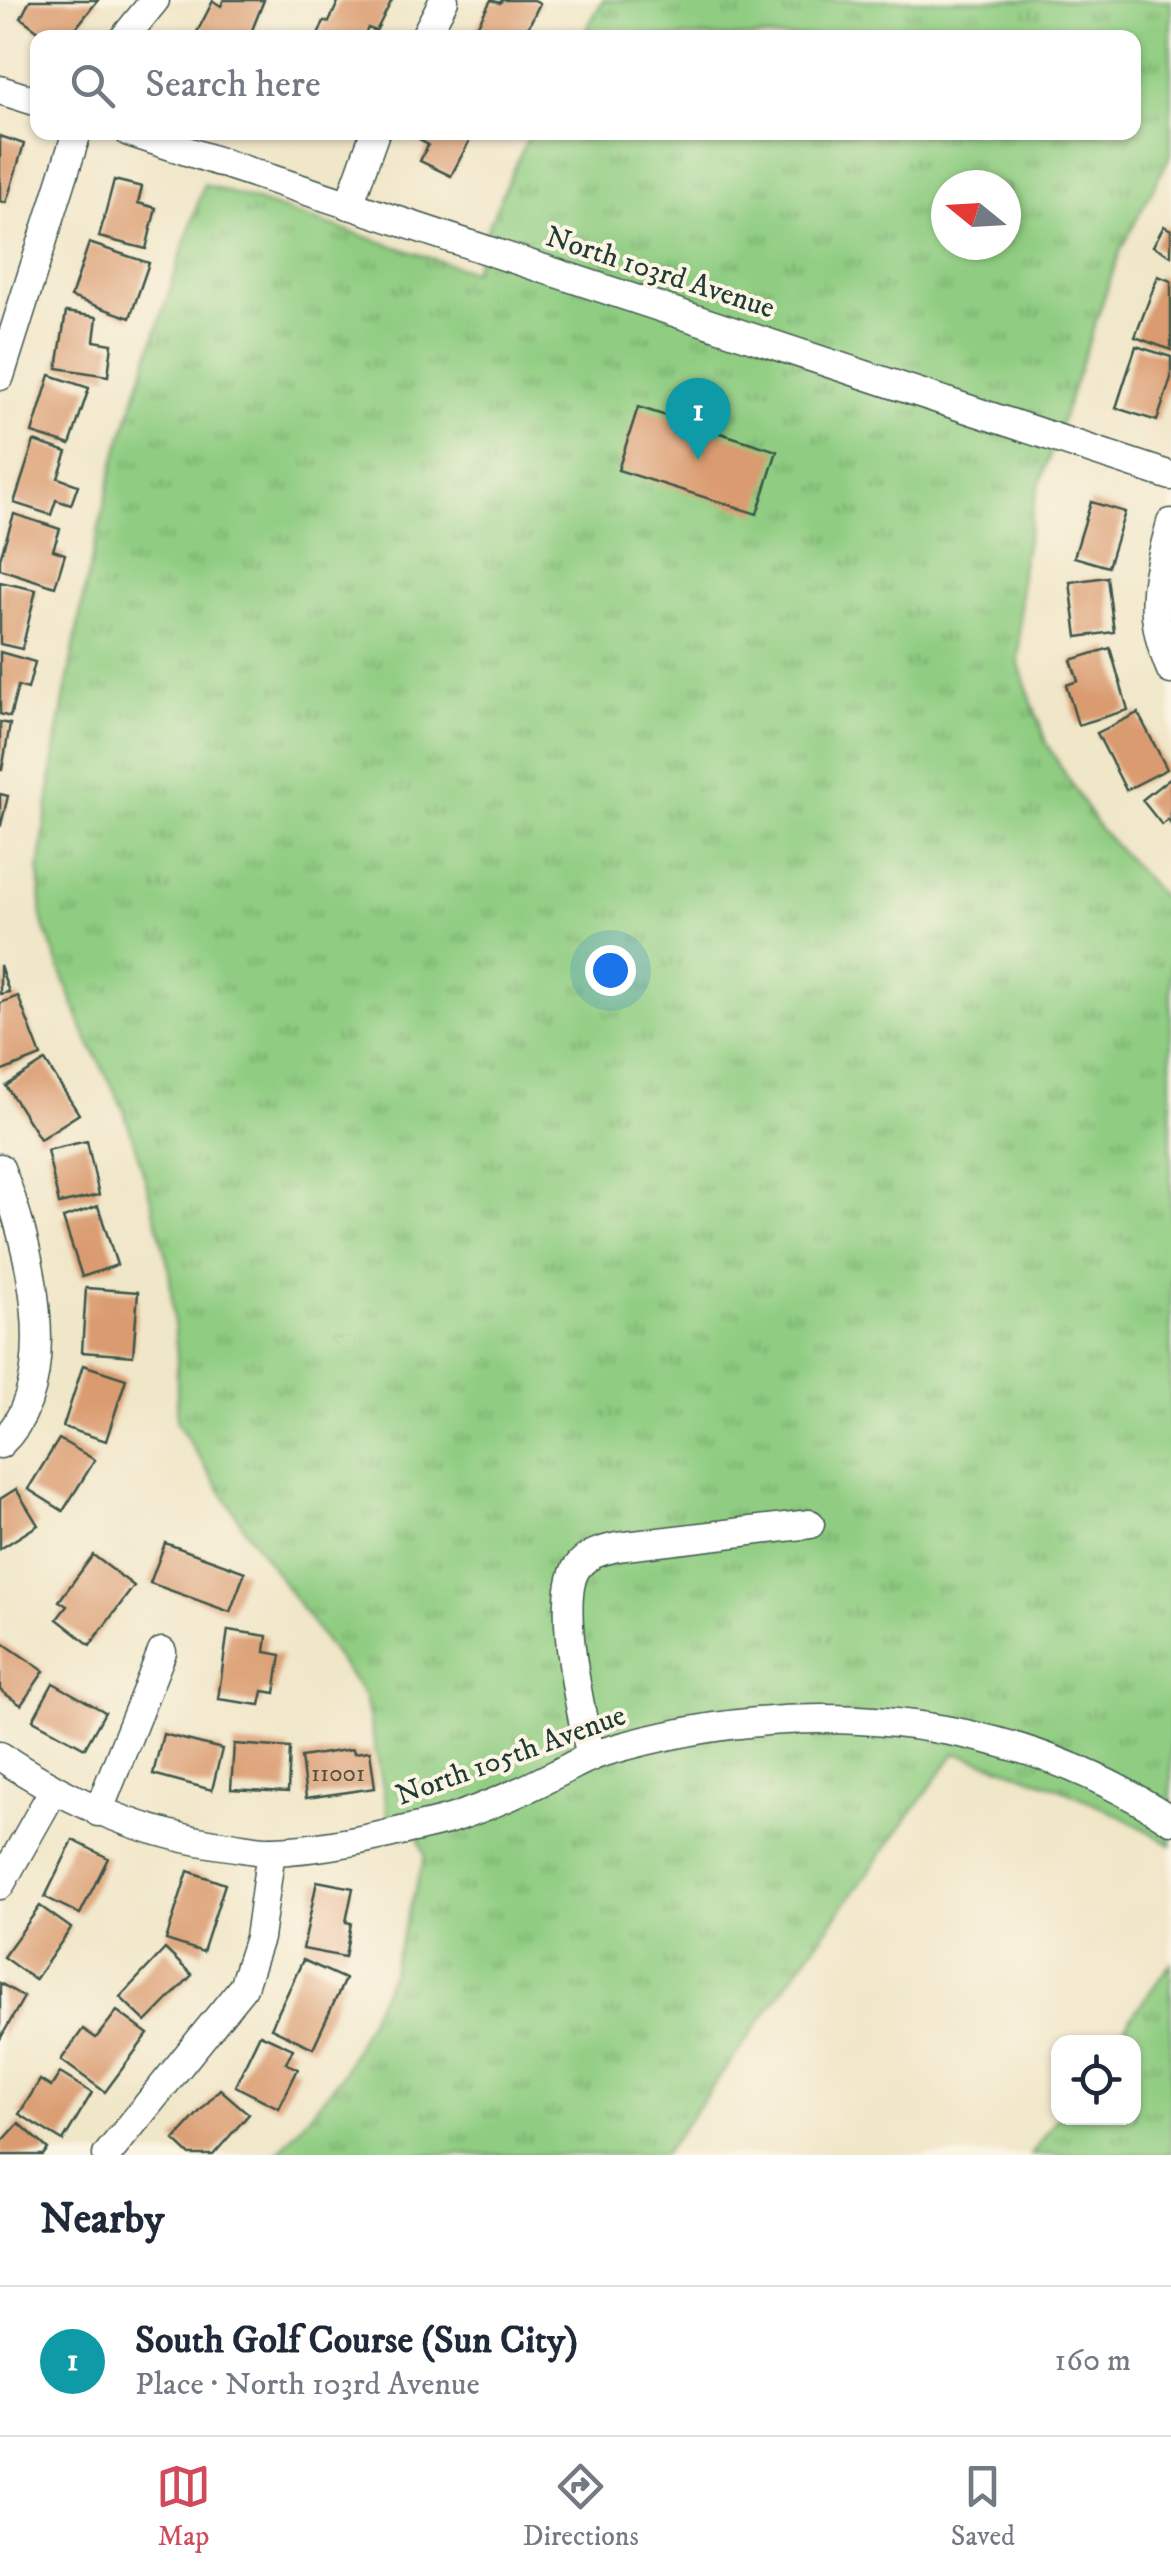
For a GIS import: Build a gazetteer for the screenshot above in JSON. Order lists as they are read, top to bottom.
{
  "streets": {
    "street": ["North 103rd Avenue", "North 105th Avenue"]
  },
  "house_numbers": ["11001"],
  "north": "left",
  "page": {
    "search": "Search here",
    "pins": "1",
    "heading": "Nearby",
    "list": [
      {
        "mark": "1",
        "name": "South Golf Course (Sun City)",
        "note": "Place · North 103rd Avenue",
        "value": "160 m"
      }
    ],
    "nav": ["Map", "Directions", "Saved"]
  }
}
